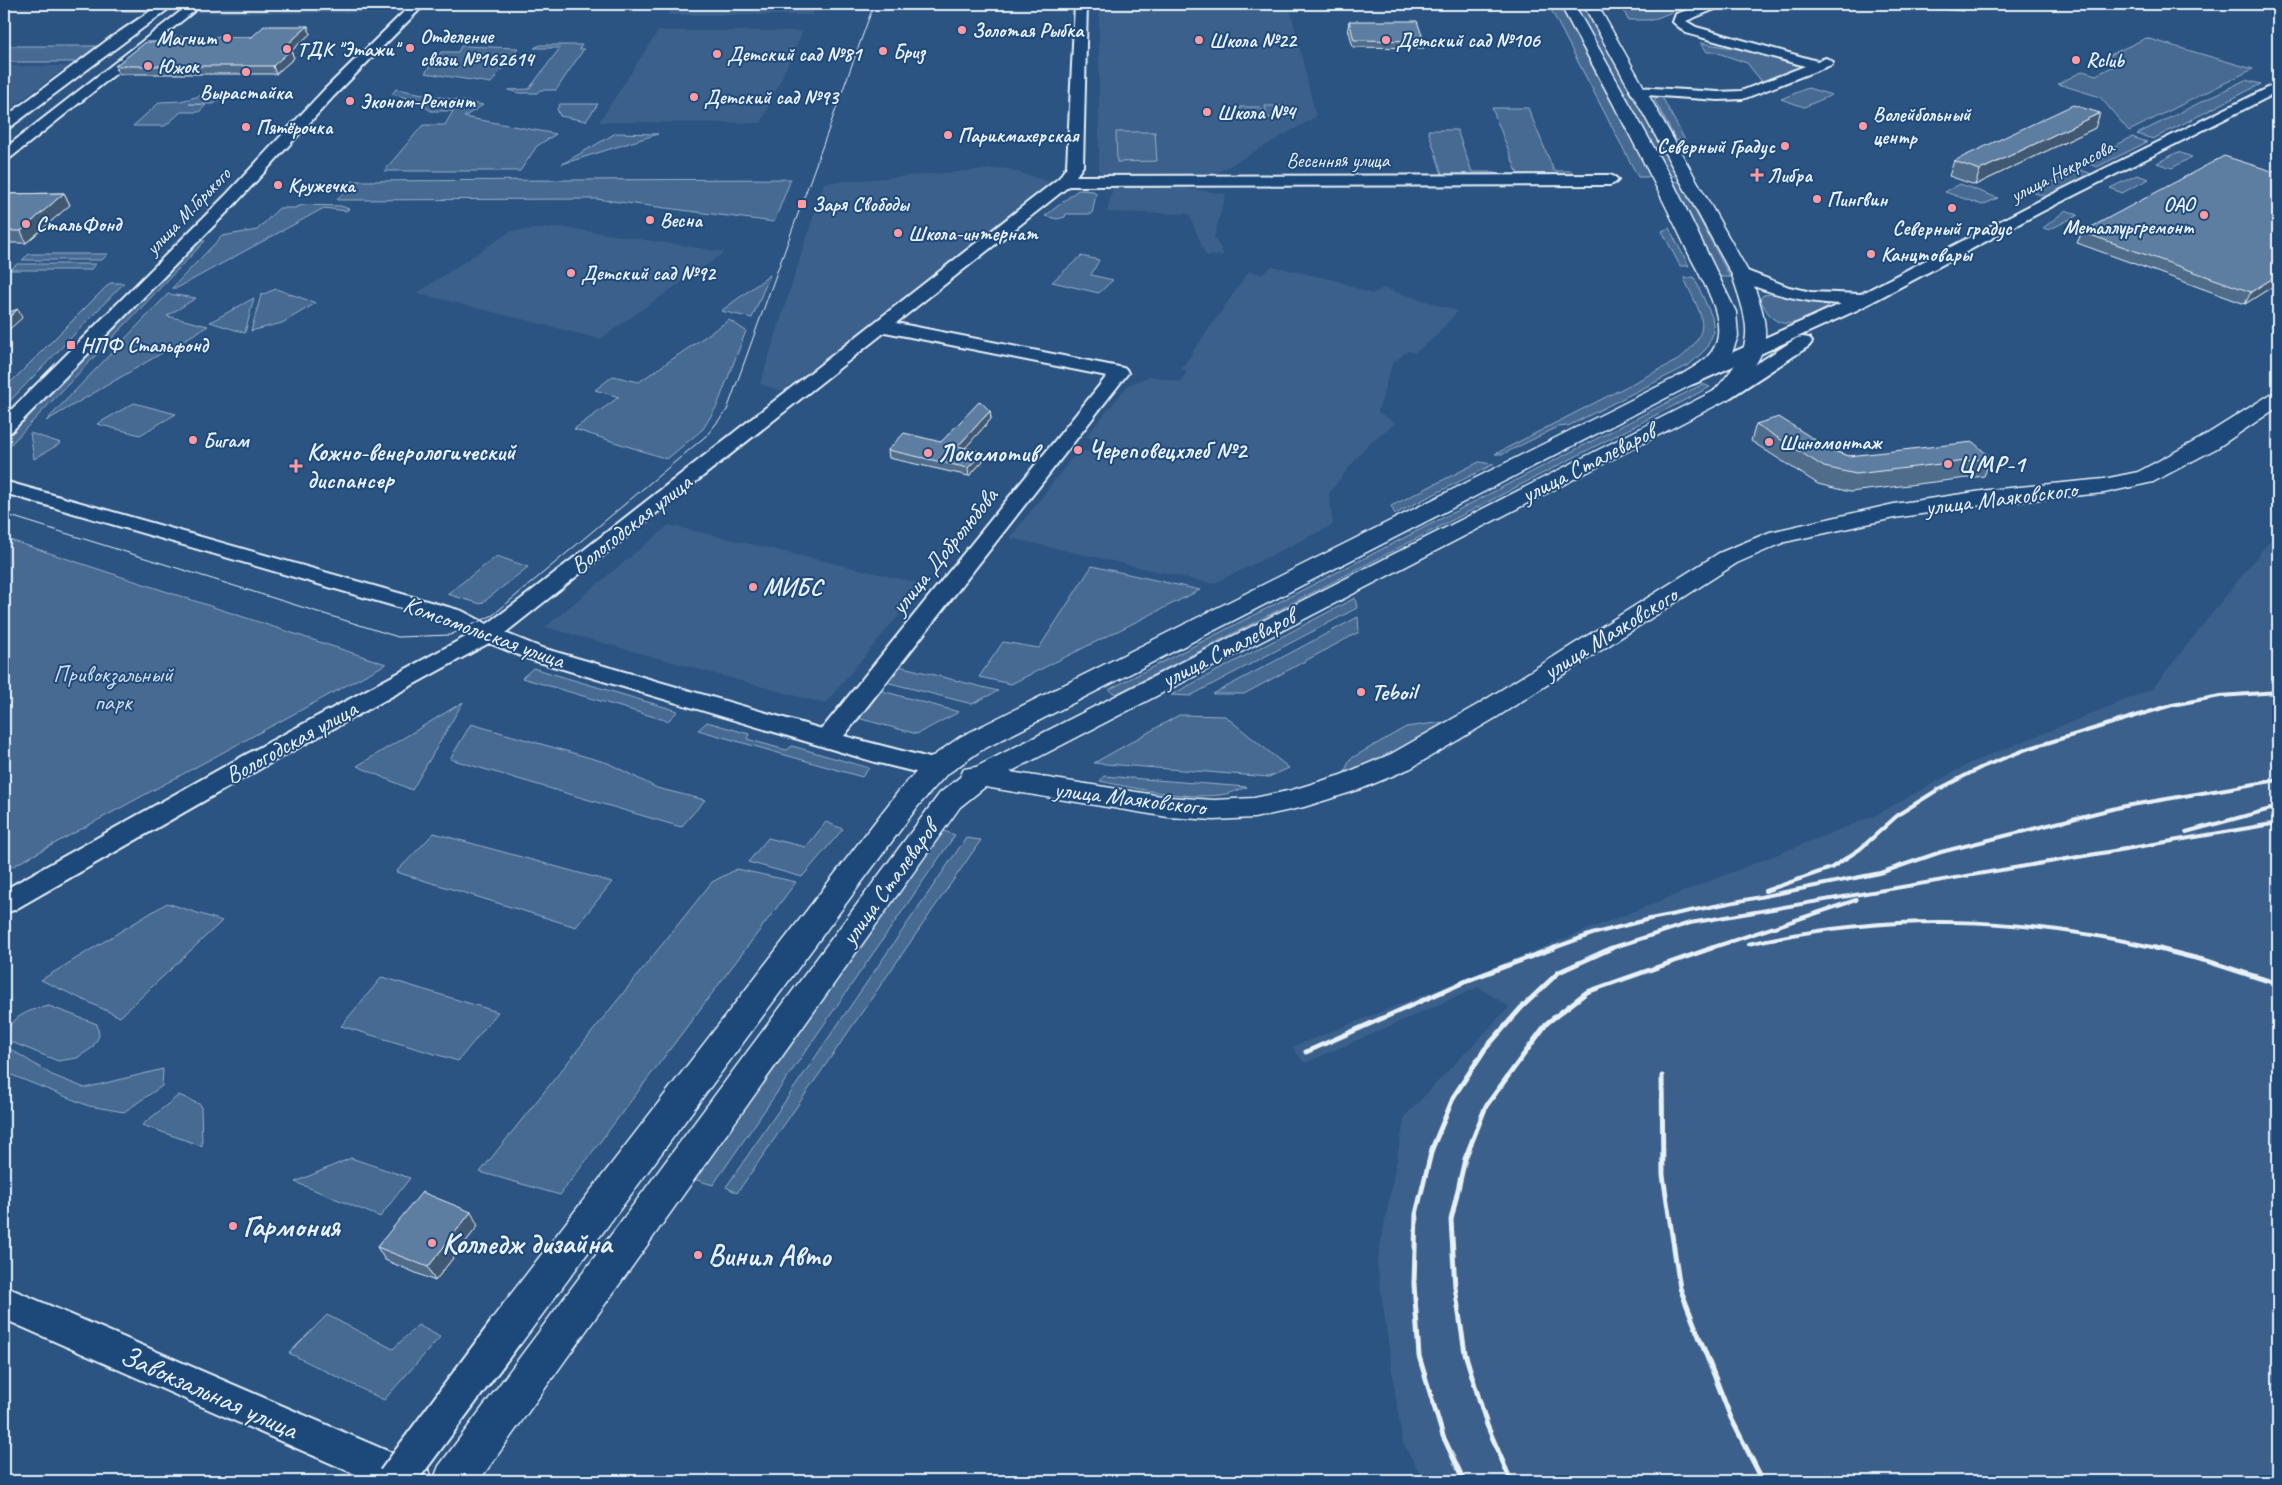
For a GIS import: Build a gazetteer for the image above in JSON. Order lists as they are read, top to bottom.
{
  "streets": {
    "main road": ["улица Сталеваров", "улица Маяковского"],
    "street": [
      "Весенняя улица",
      "улица Некрасова",
      "улица М.Горького",
      "Вологодская улица",
      "улица Добролюбова",
      "Комсомольская улица",
      "Завокзальная улица"
    ]
  },
  "crossings": [
    ["Весенняя улица", "Вологодская улица"],
    ["улица Сталеваров", "улица Маяковского"],
    ["улица Сталеваров", "Комсомольская улица"],
    ["улица Маяковского", "Комсомольская улица"],
    ["Вологодская улица", "улица Добролюбова"],
    ["Вологодская улица", "Комсомольская улица"],
    ["улица Добролюбова", "Комсомольская улица"]
  ],
  "parks": ["Привокзальный парк"],
  "places": {
    "other": [
      "Золотая Рыбка",
      "Магнит",
      "Школа №22",
      "Детский сад №106",
      "Отделение связи №162614",
      "ТДК \"Этажи\"",
      "Бриз",
      "Детский сад №81",
      "Rclub",
      "Южок",
      "Вырастайка",
      "Детский сад №93",
      "Эконом-Ремонт",
      "Школа №4",
      "Волейбольный центр",
      "Пятёрочка",
      "Парикмахерская",
      "Северный Градус",
      "Кружечка",
      "Пингвин",
      "Северный градус",
      "OAO Металлургремонт",
      "Весна",
      "СтальФонд",
      "Школа-интернат",
      "Канцтовары",
      "Детский сад №92",
      "Бигам",
      "Шиномонтаж",
      "Череповецхлеб №2",
      "Локомотив",
      "ЦМР-1",
      "МИБС",
      "Teboil",
      "Гармония",
      "Колледж дизайна",
      "Винил Авто"
    ],
    "health": ["Либра", "Кожно-венерологический диспансер"],
    "transit": ["Заря Свободы", "НПФ Стальфонд"]
  }
}
